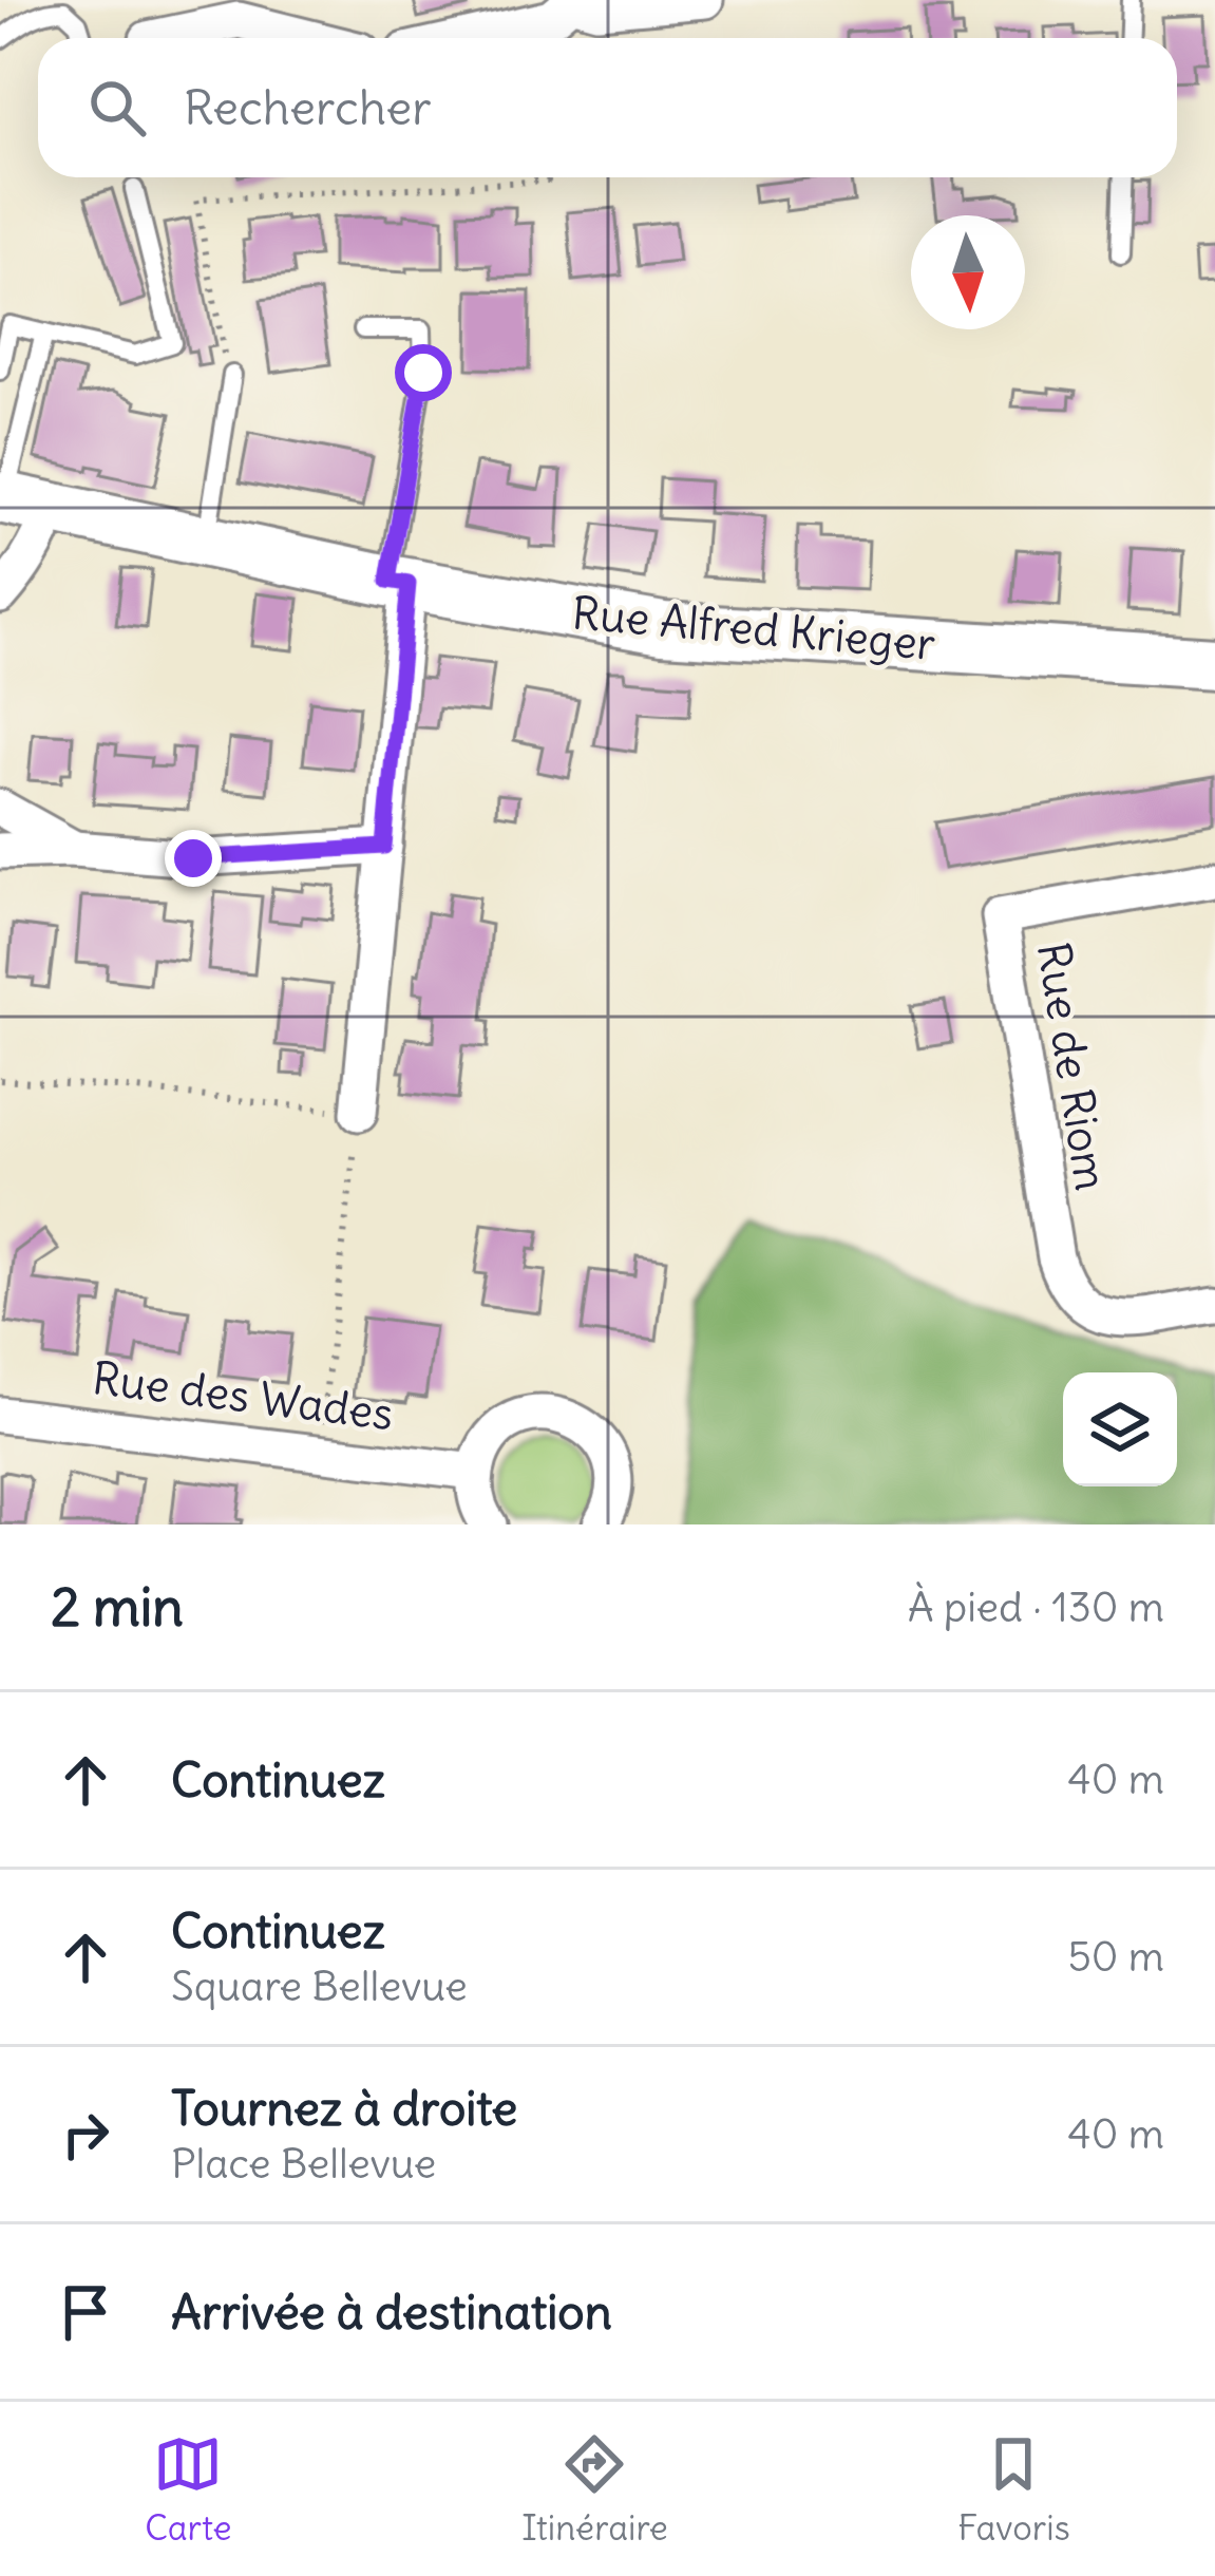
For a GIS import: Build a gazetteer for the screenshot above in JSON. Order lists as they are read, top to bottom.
{
  "streets": {
    "street": ["Rue Alfred Krieger", "Rue de Riom", "Rue des Wades"]
  },
  "north": "bottom",
  "page": {
    "search": "Rechercher",
    "heading": ["2 min", "À pied · 130 m"],
    "list": [
      ["Continuez", "40 m"],
      ["Continuez", "Square Bellevue", "50 m"],
      ["Tournez à droite", "Place Bellevue", "40 m"],
      "Arrivée à destination"
    ],
    "nav": ["Carte", "Itinéraire", "Favoris"]
  }
}
